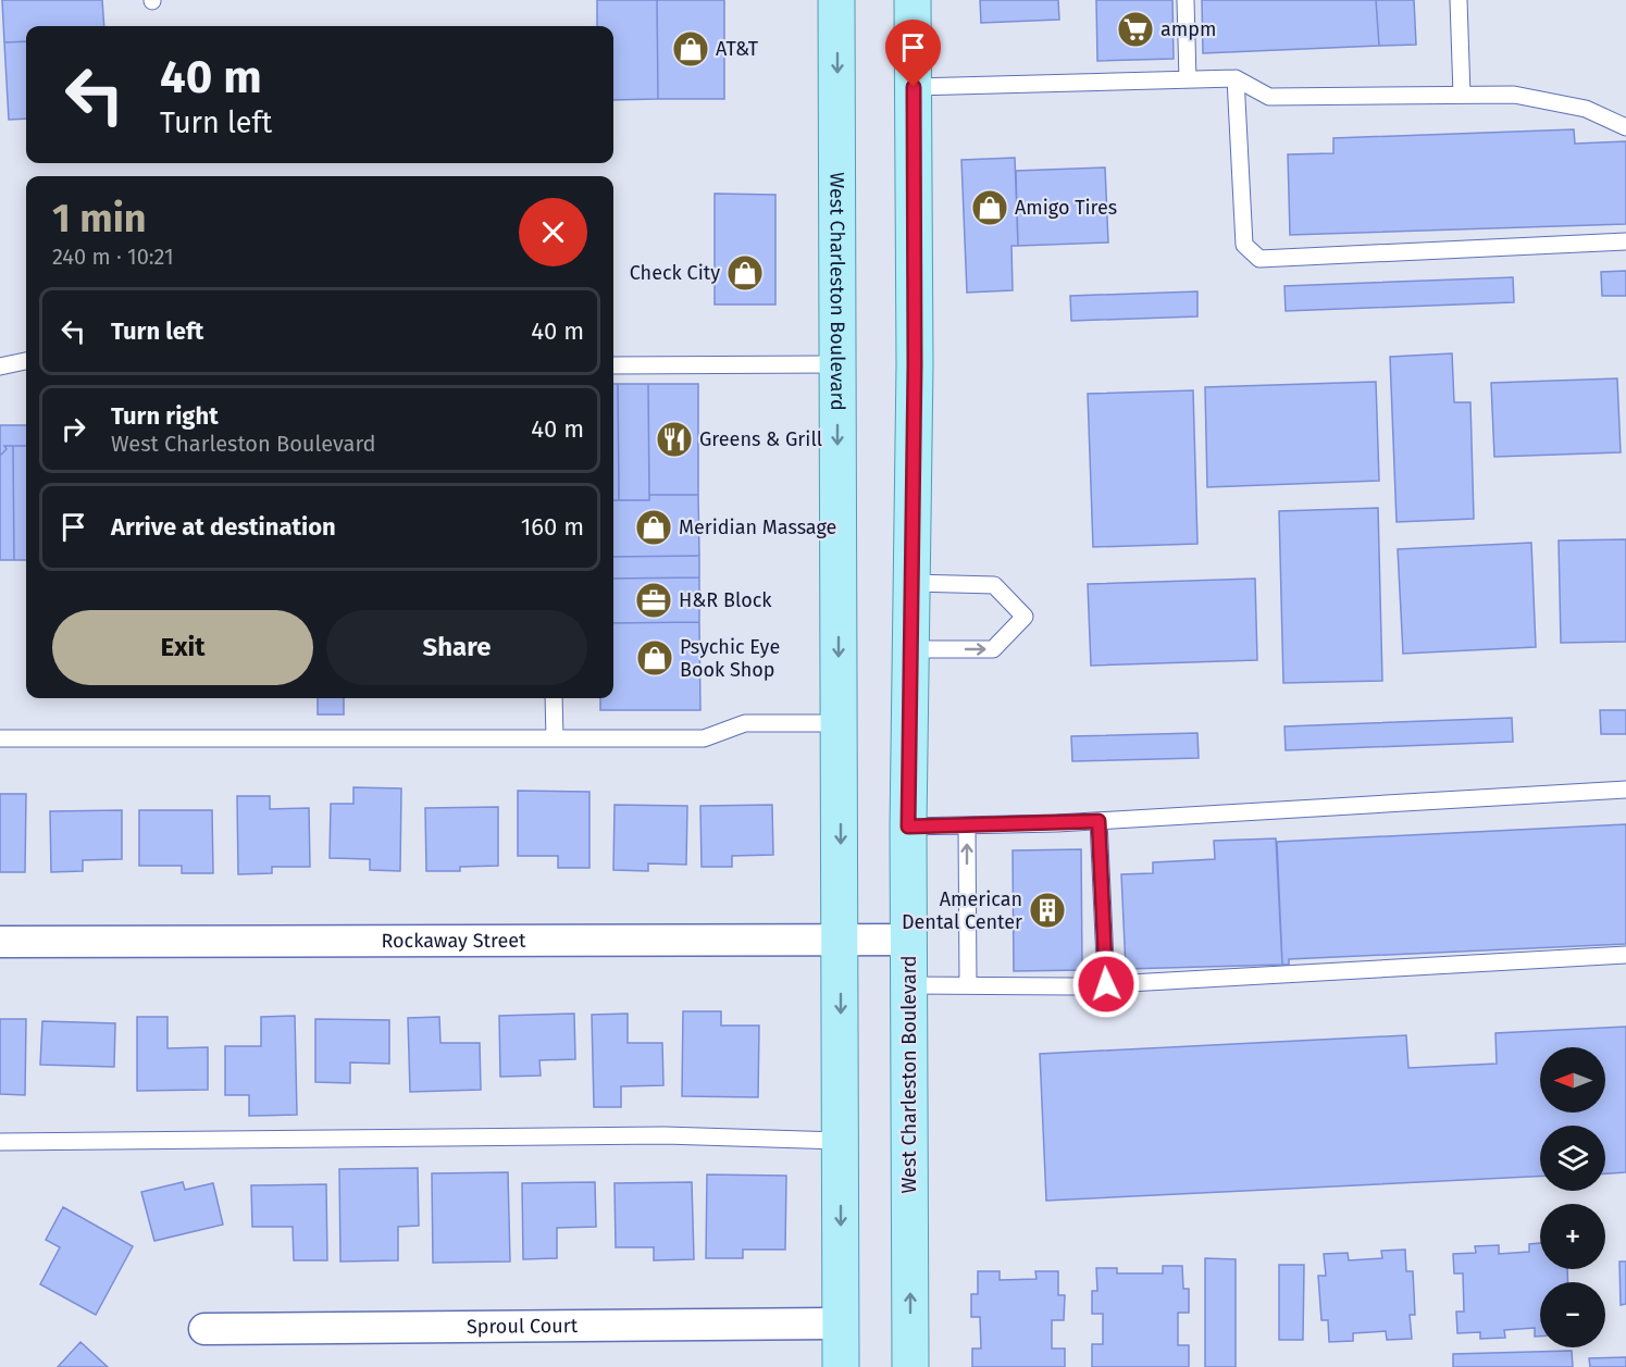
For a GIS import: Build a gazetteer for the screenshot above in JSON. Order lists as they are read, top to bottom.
{
  "streets": {
    "main road": ["West Charleston Boulevard"],
    "street": ["Rockaway Street", "Sproul Court"]
  },
  "crossings": [
    ["West Charleston Boulevard", "Rockaway Street"],
    ["West Charleston Boulevard", "Sproul Court"]
  ],
  "places": {
    "supermarket": ["ampm"],
    "shop": [
      "AT&T",
      "Amigo Tires",
      "Check City",
      "Meridian Massage",
      "Psychic Eye Book Shop"
    ],
    "restaurant": ["Greens & Grill"],
    "office": ["H&R Block"],
    "building": ["American Dental Center"]
  },
  "north": "left",
  "page": {
    "turn": ["40 m", "Turn left"],
    "heading": ["1 min", "240 m · 10:21"],
    "list": [
      {
        "name": "Turn left",
        "value": "40 m"
      },
      {
        "name": "Turn right",
        "note": "West Charleston Boulevard",
        "value": "40 m"
      },
      {
        "name": "Arrive at destination",
        "value": "160 m"
      }
    ],
    "buttons": ["Exit", "Share"],
    "map_buttons": ["+", "−"]
  }
}
